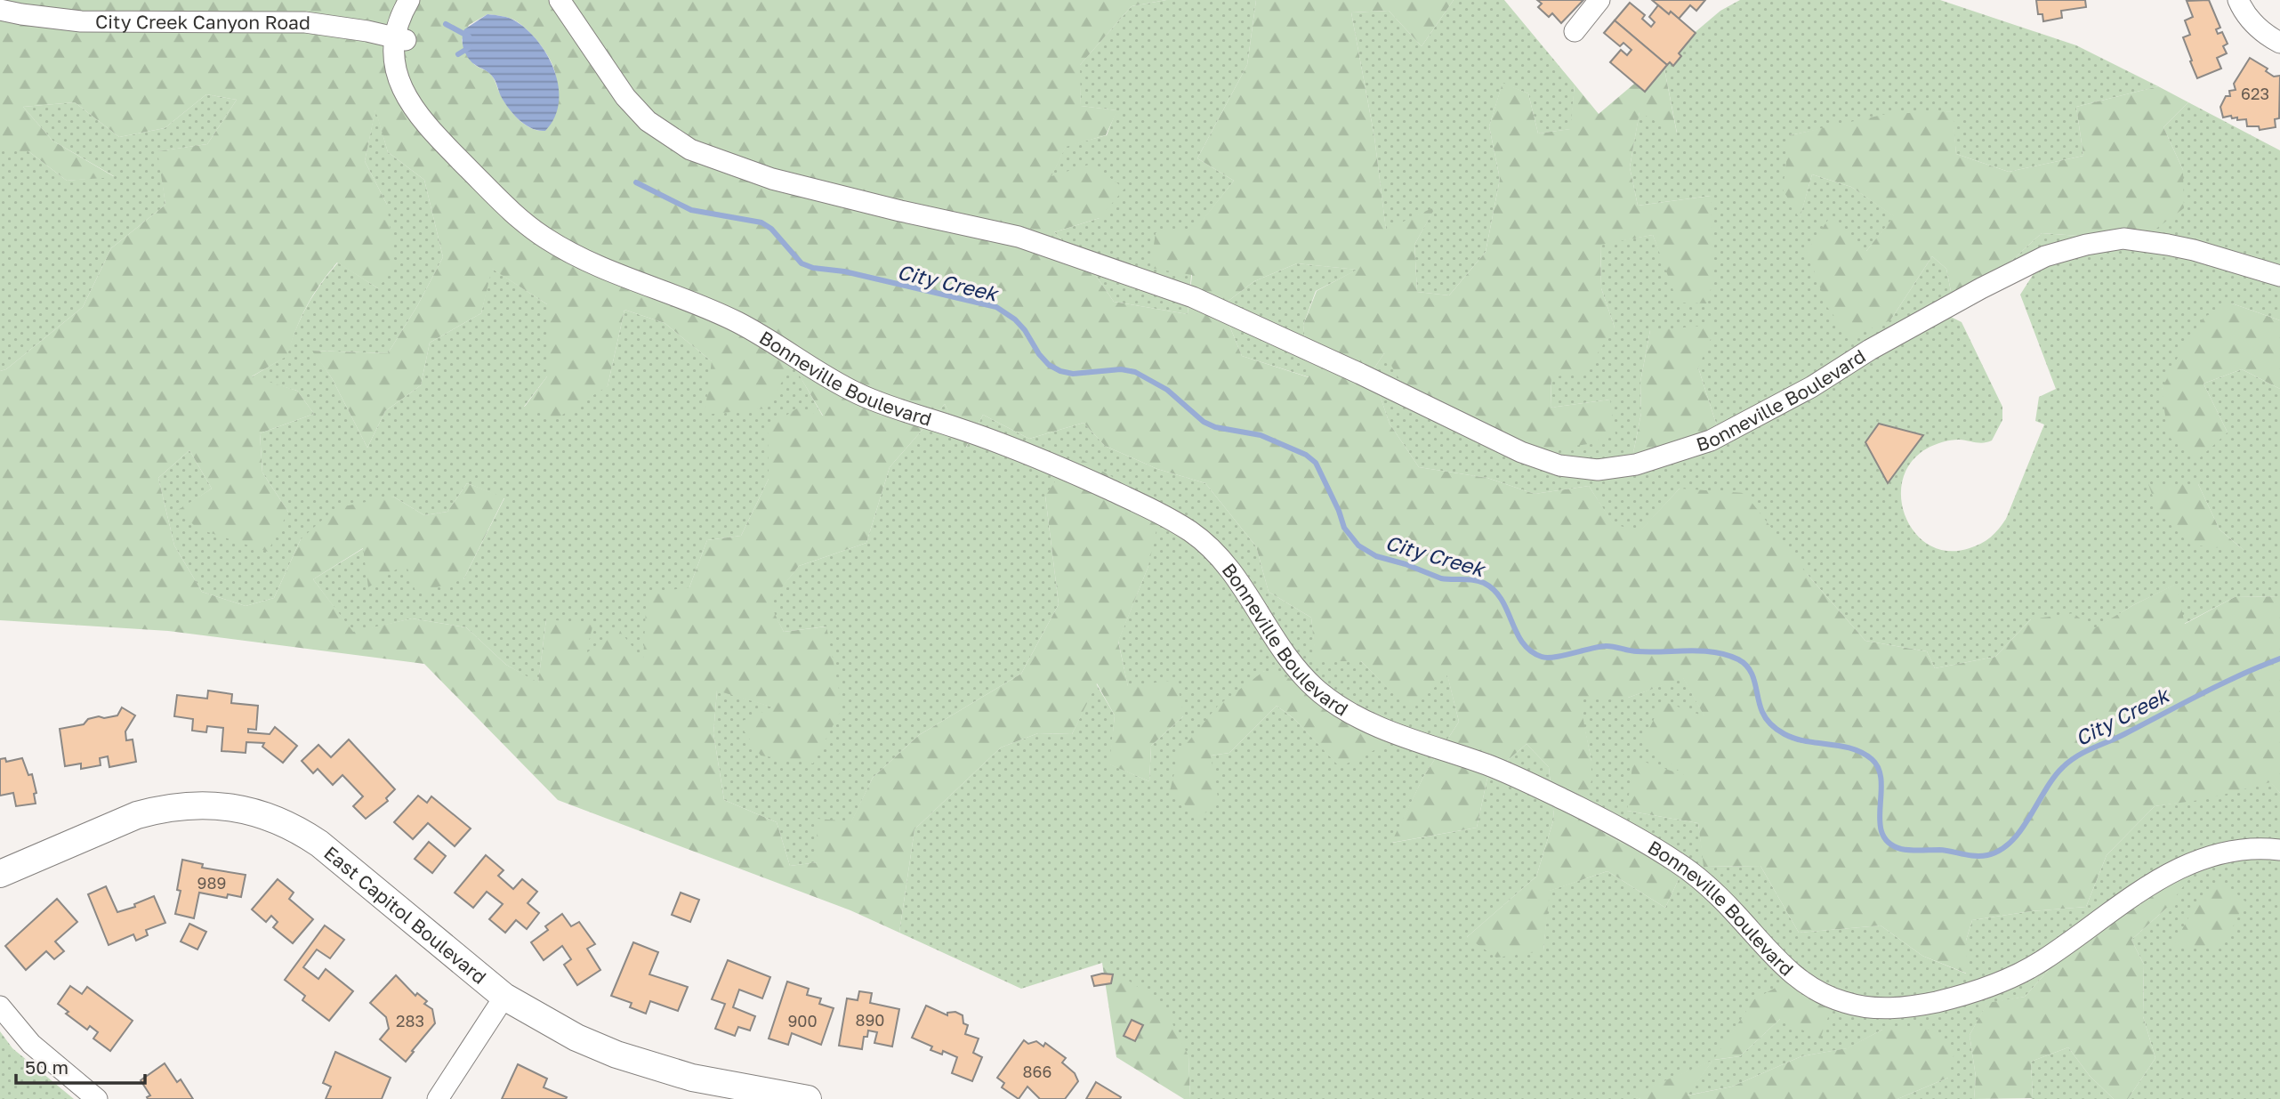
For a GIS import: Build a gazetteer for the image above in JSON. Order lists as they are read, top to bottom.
{
  "streets": {
    "street": ["City Creek Canyon Road", "Bonneville Boulevard", "East Capitol Boulevard"]
  },
  "crossings": [
    ["City Creek Canyon Road", "Bonneville Boulevard"]
  ],
  "water": ["City Creek"],
  "house_numbers": [
    "623",
    "989",
    "890",
    "283",
    "900",
    "866"
  ],
  "scale_bar": "50 m"
}
